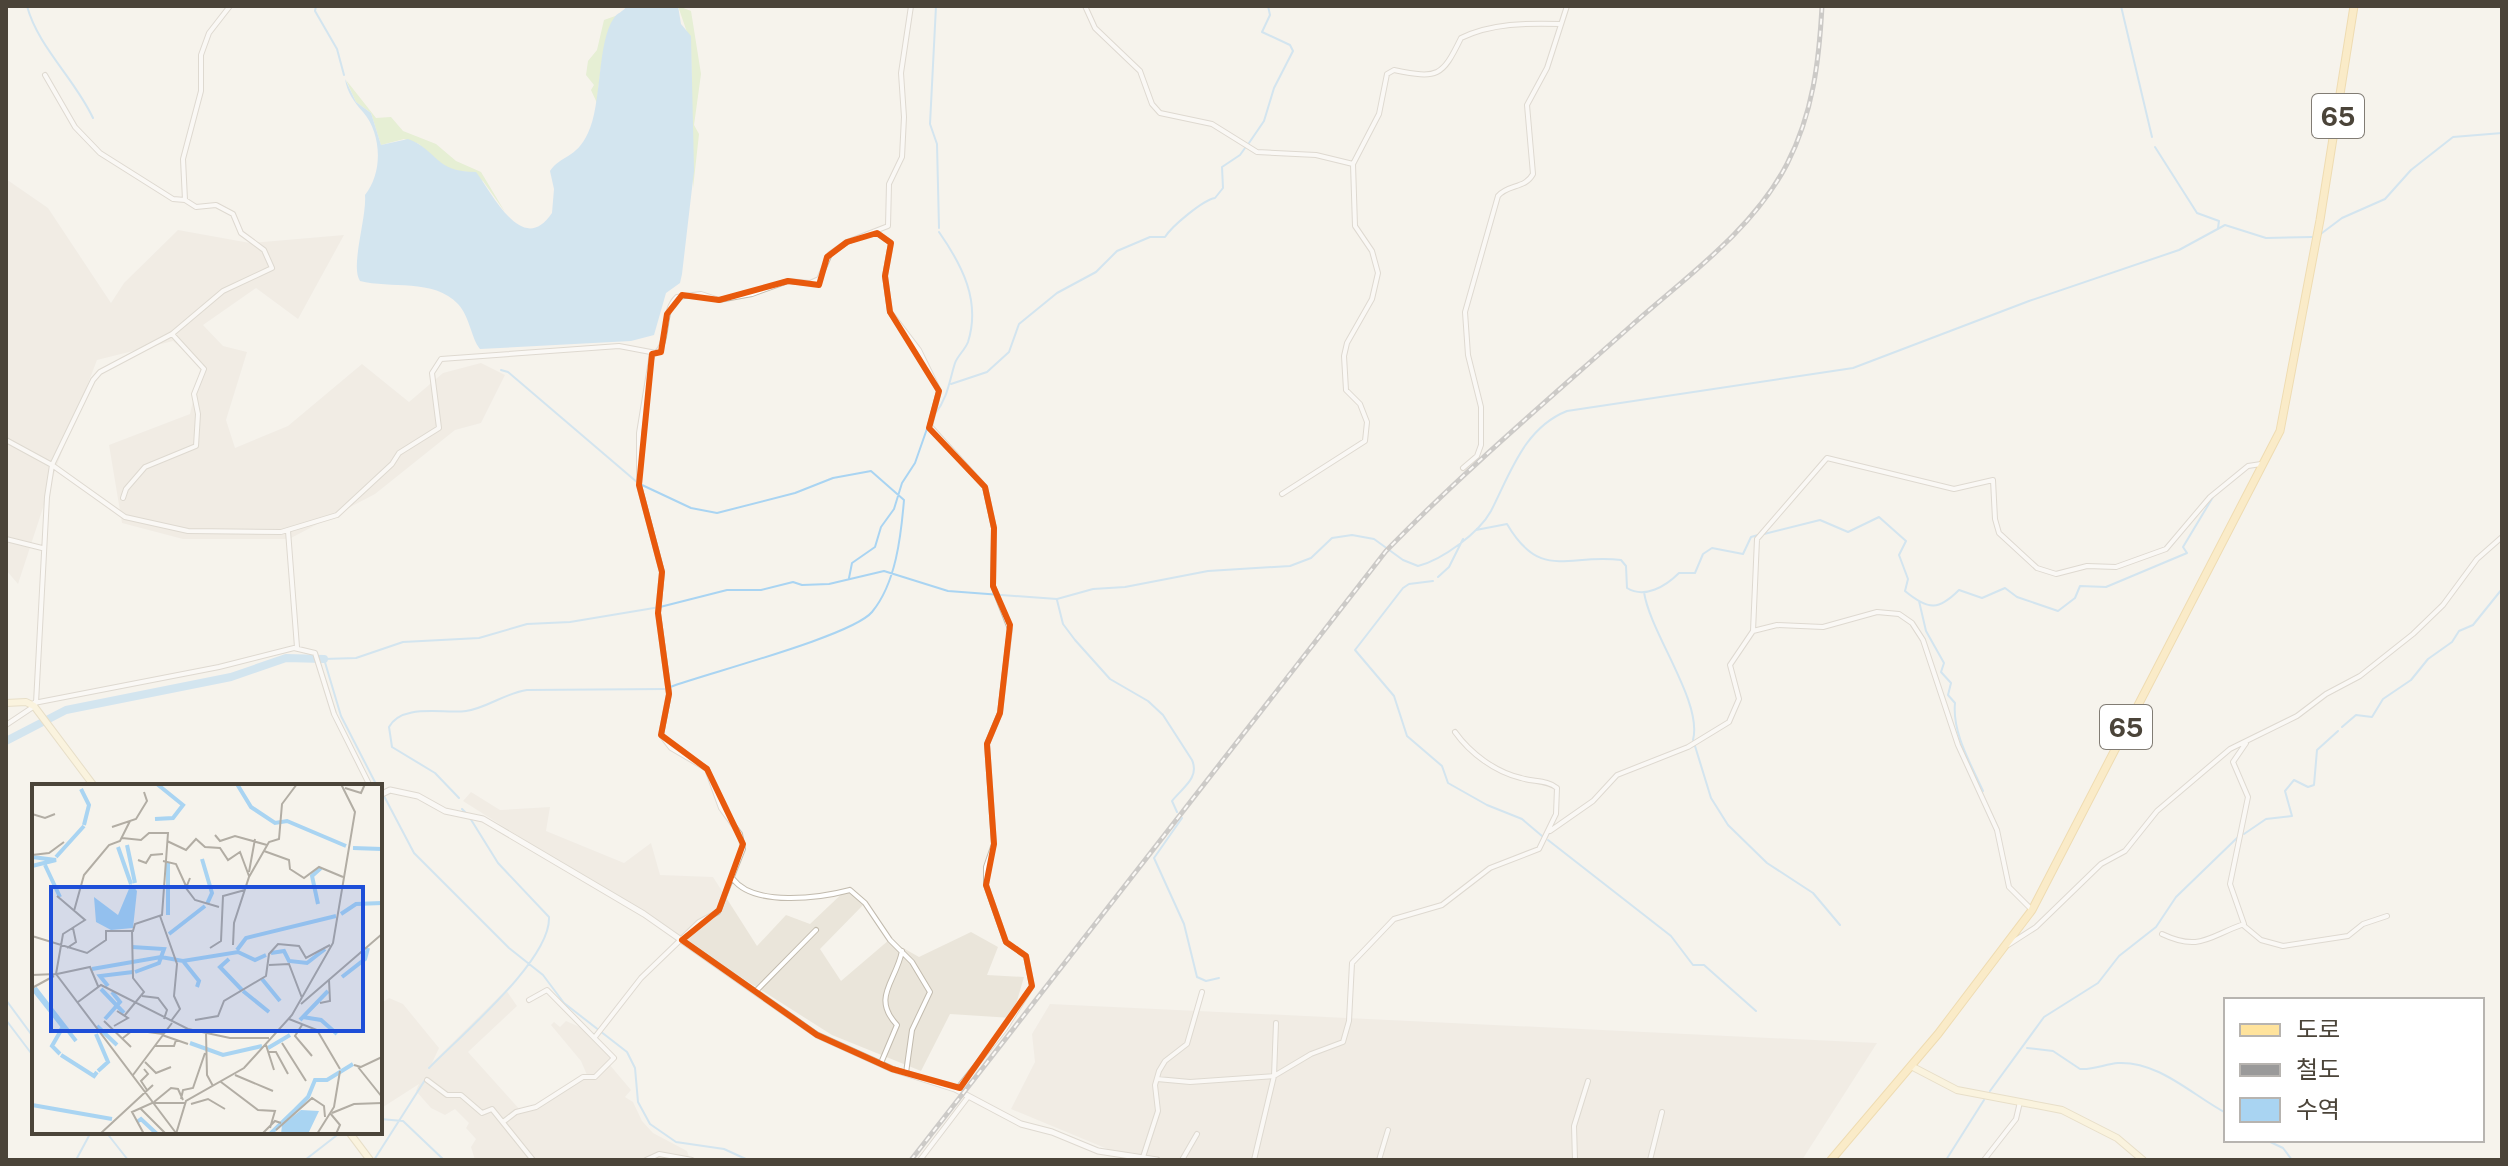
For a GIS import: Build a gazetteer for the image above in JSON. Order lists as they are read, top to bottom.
{
  "streets": {
    "main road": ["65"]
  },
  "legend": ["도로", "철도", "수역"]
}
